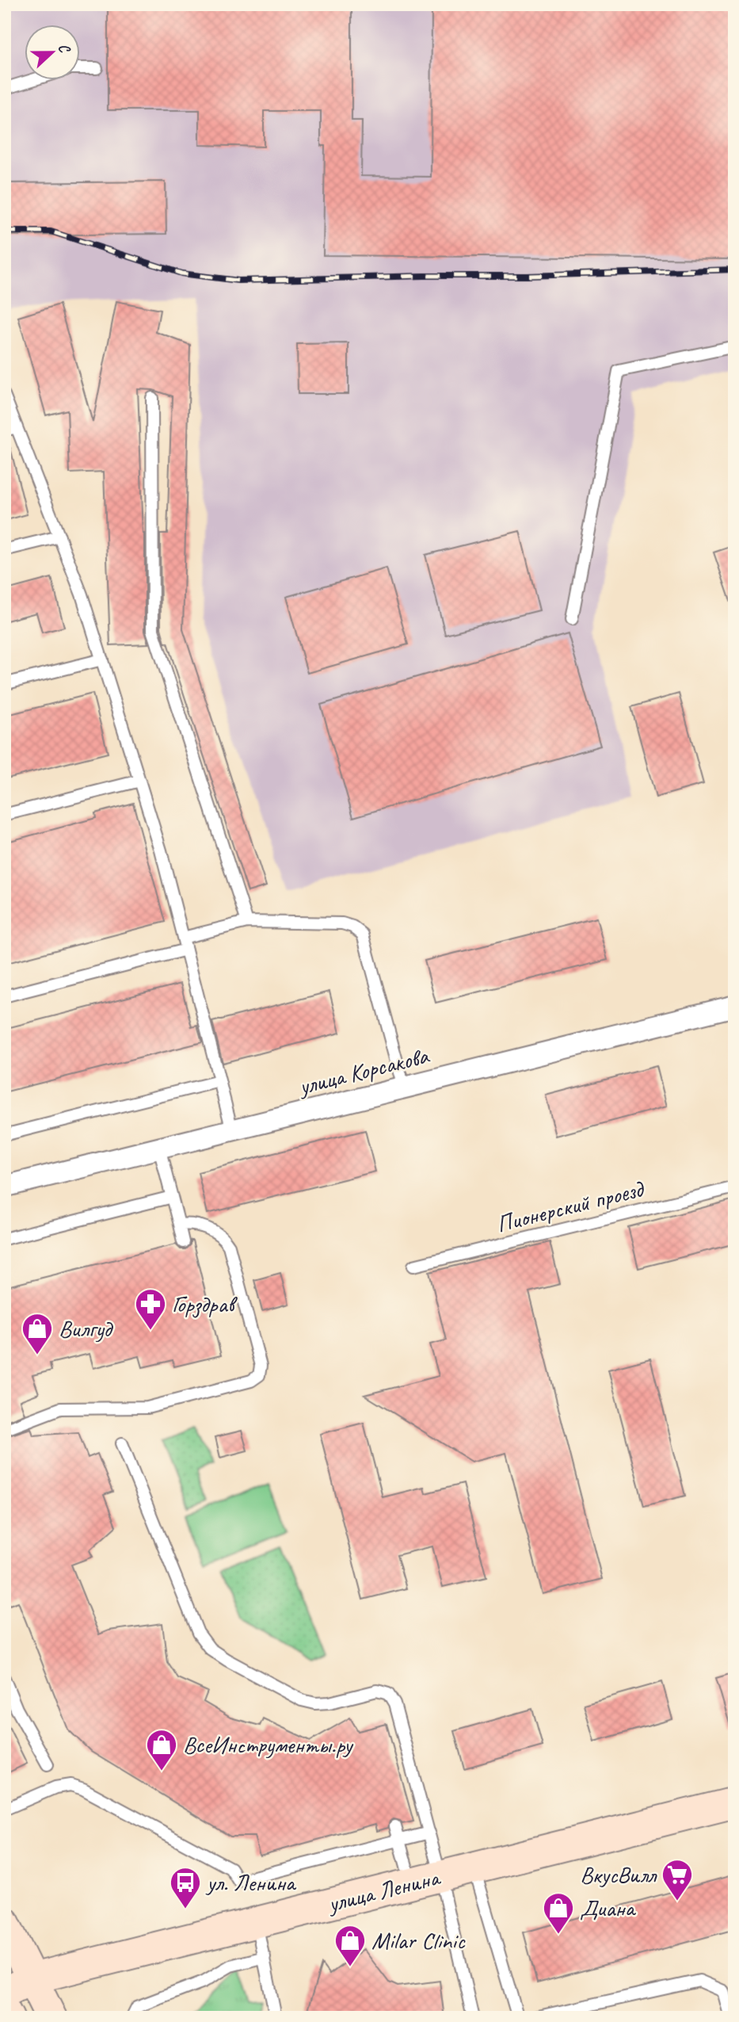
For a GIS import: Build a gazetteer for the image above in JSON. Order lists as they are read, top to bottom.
{
  "streets": {
    "main road": ["улица Ленина"],
    "street": ["улица Корсакова"],
    "lane": ["Пионерский проезд"]
  },
  "places": {
    "pharmacy": ["Горздрав"],
    "shop": [
      "Вилгуд",
      "ВсеИнструменты.ру",
      "Диана",
      "Milar Clinic"
    ],
    "supermarket": ["ВкусВилл"],
    "bus stop": ["ул. Ленина"]
  },
  "north": "right"
}
